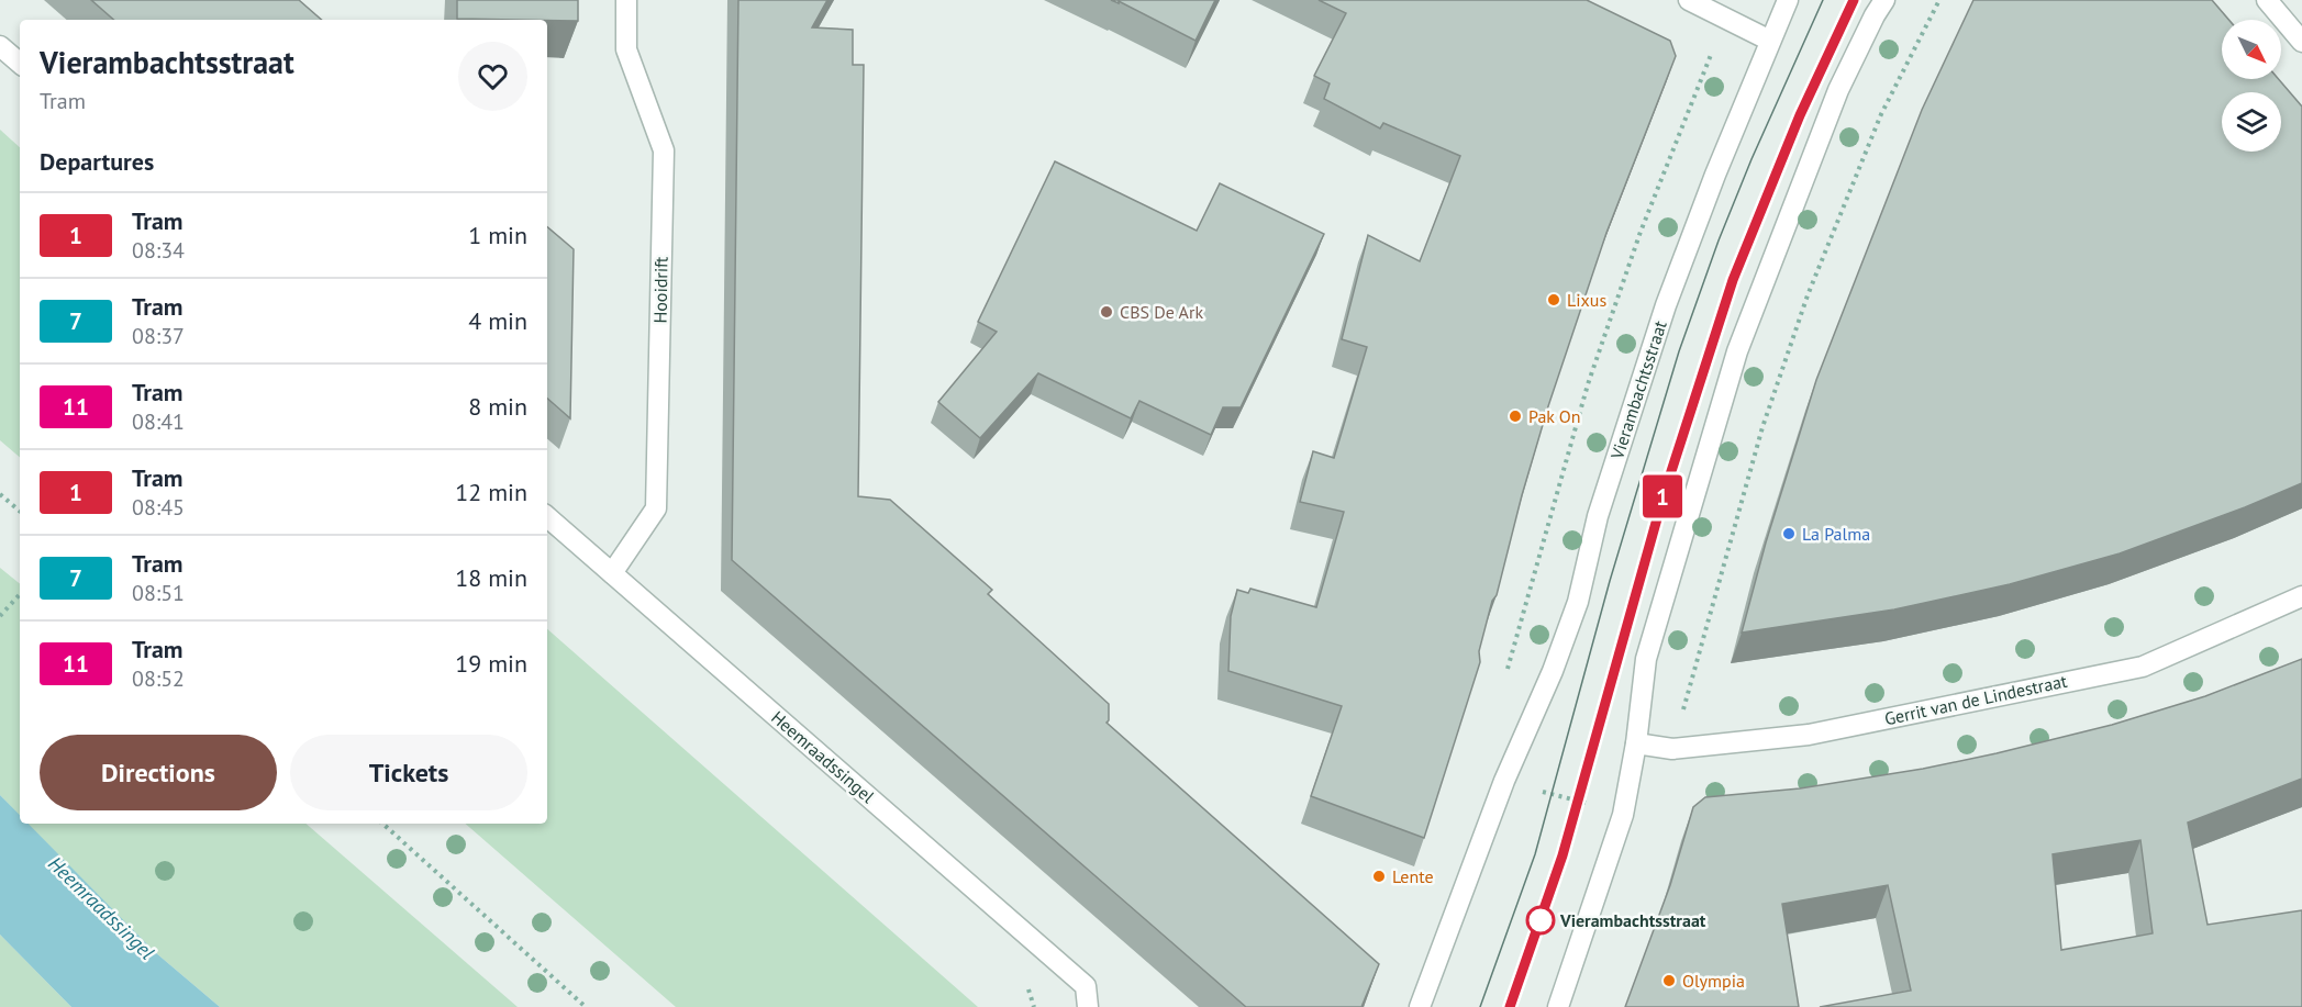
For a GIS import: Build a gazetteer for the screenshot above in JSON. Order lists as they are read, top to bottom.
{
  "streets": {
    "street": [
      "Hooidrift",
      "Vierambachtsstraat",
      "Gerrit van de Lindestraat",
      "Heemraadssingel"
    ]
  },
  "crossings": [
    ["Hooidrift", "Heemraadssingel"]
  ],
  "water": ["Heemraadssingel"],
  "places": [
    "Lixus",
    "CBS De Ark",
    "Pak On",
    "La Palma",
    "Lente",
    "Vierambachtsstraat",
    "Olympia"
  ],
  "lines": ["tram line 1"],
  "north": "bottom right",
  "page": {
    "on_map": "1",
    "heading": [
      ["Vierambachtsstraat", "Tram"],
      "Departures"
    ],
    "list": [
      {
        "mark": "1",
        "name": "Tram",
        "note": "08:34",
        "value": "1 min"
      },
      {
        "mark": "7",
        "name": "Tram",
        "note": "08:37",
        "value": "4 min"
      },
      {
        "mark": "11",
        "name": "Tram",
        "note": "08:41",
        "value": "8 min"
      },
      {
        "mark": "1",
        "name": "Tram",
        "note": "08:45",
        "value": "12 min"
      },
      {
        "mark": "7",
        "name": "Tram",
        "note": "08:51",
        "value": "18 min"
      },
      {
        "mark": "11",
        "name": "Tram",
        "note": "08:52",
        "value": "19 min"
      }
    ],
    "buttons": ["Directions", "Tickets"]
  }
}
